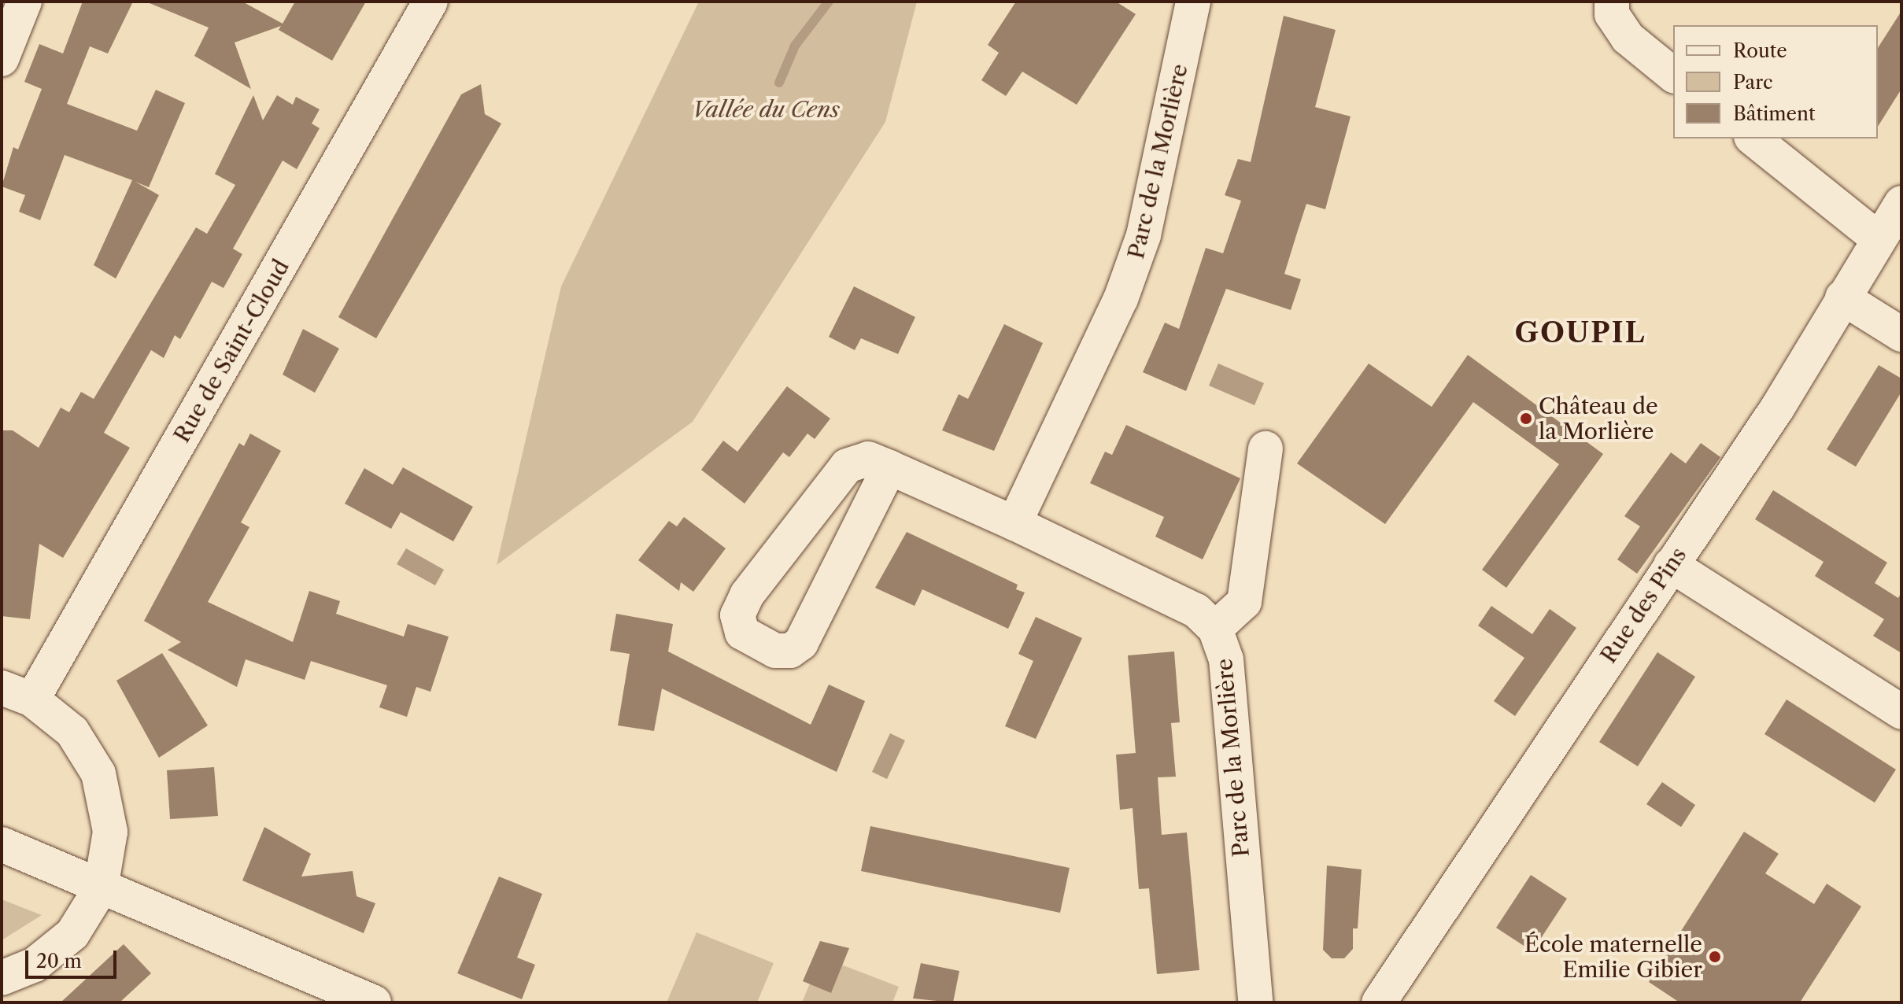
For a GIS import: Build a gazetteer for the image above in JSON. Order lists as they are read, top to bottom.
{
  "streets": {
    "street": ["Parc de la Morlière", "Rue de Saint-Cloud", "Rue des Pins"]
  },
  "districts": ["GOUPIL"],
  "parks": ["Vallée du Cens"],
  "places": ["Château de la Morlière", "École maternelle Emilie Gibier"],
  "legend": ["Route", "Parc", "Bâtiment"],
  "scale_bar": "20 m"
}
